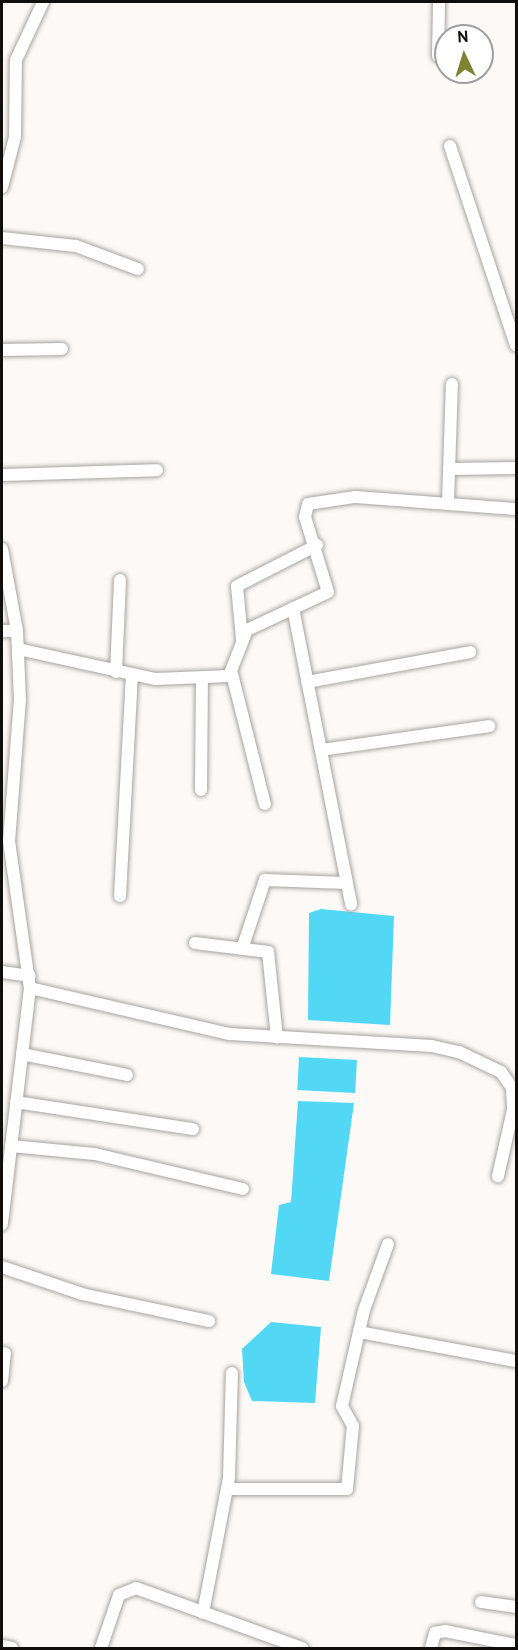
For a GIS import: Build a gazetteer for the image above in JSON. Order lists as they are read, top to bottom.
{
  "north": "top"
}
